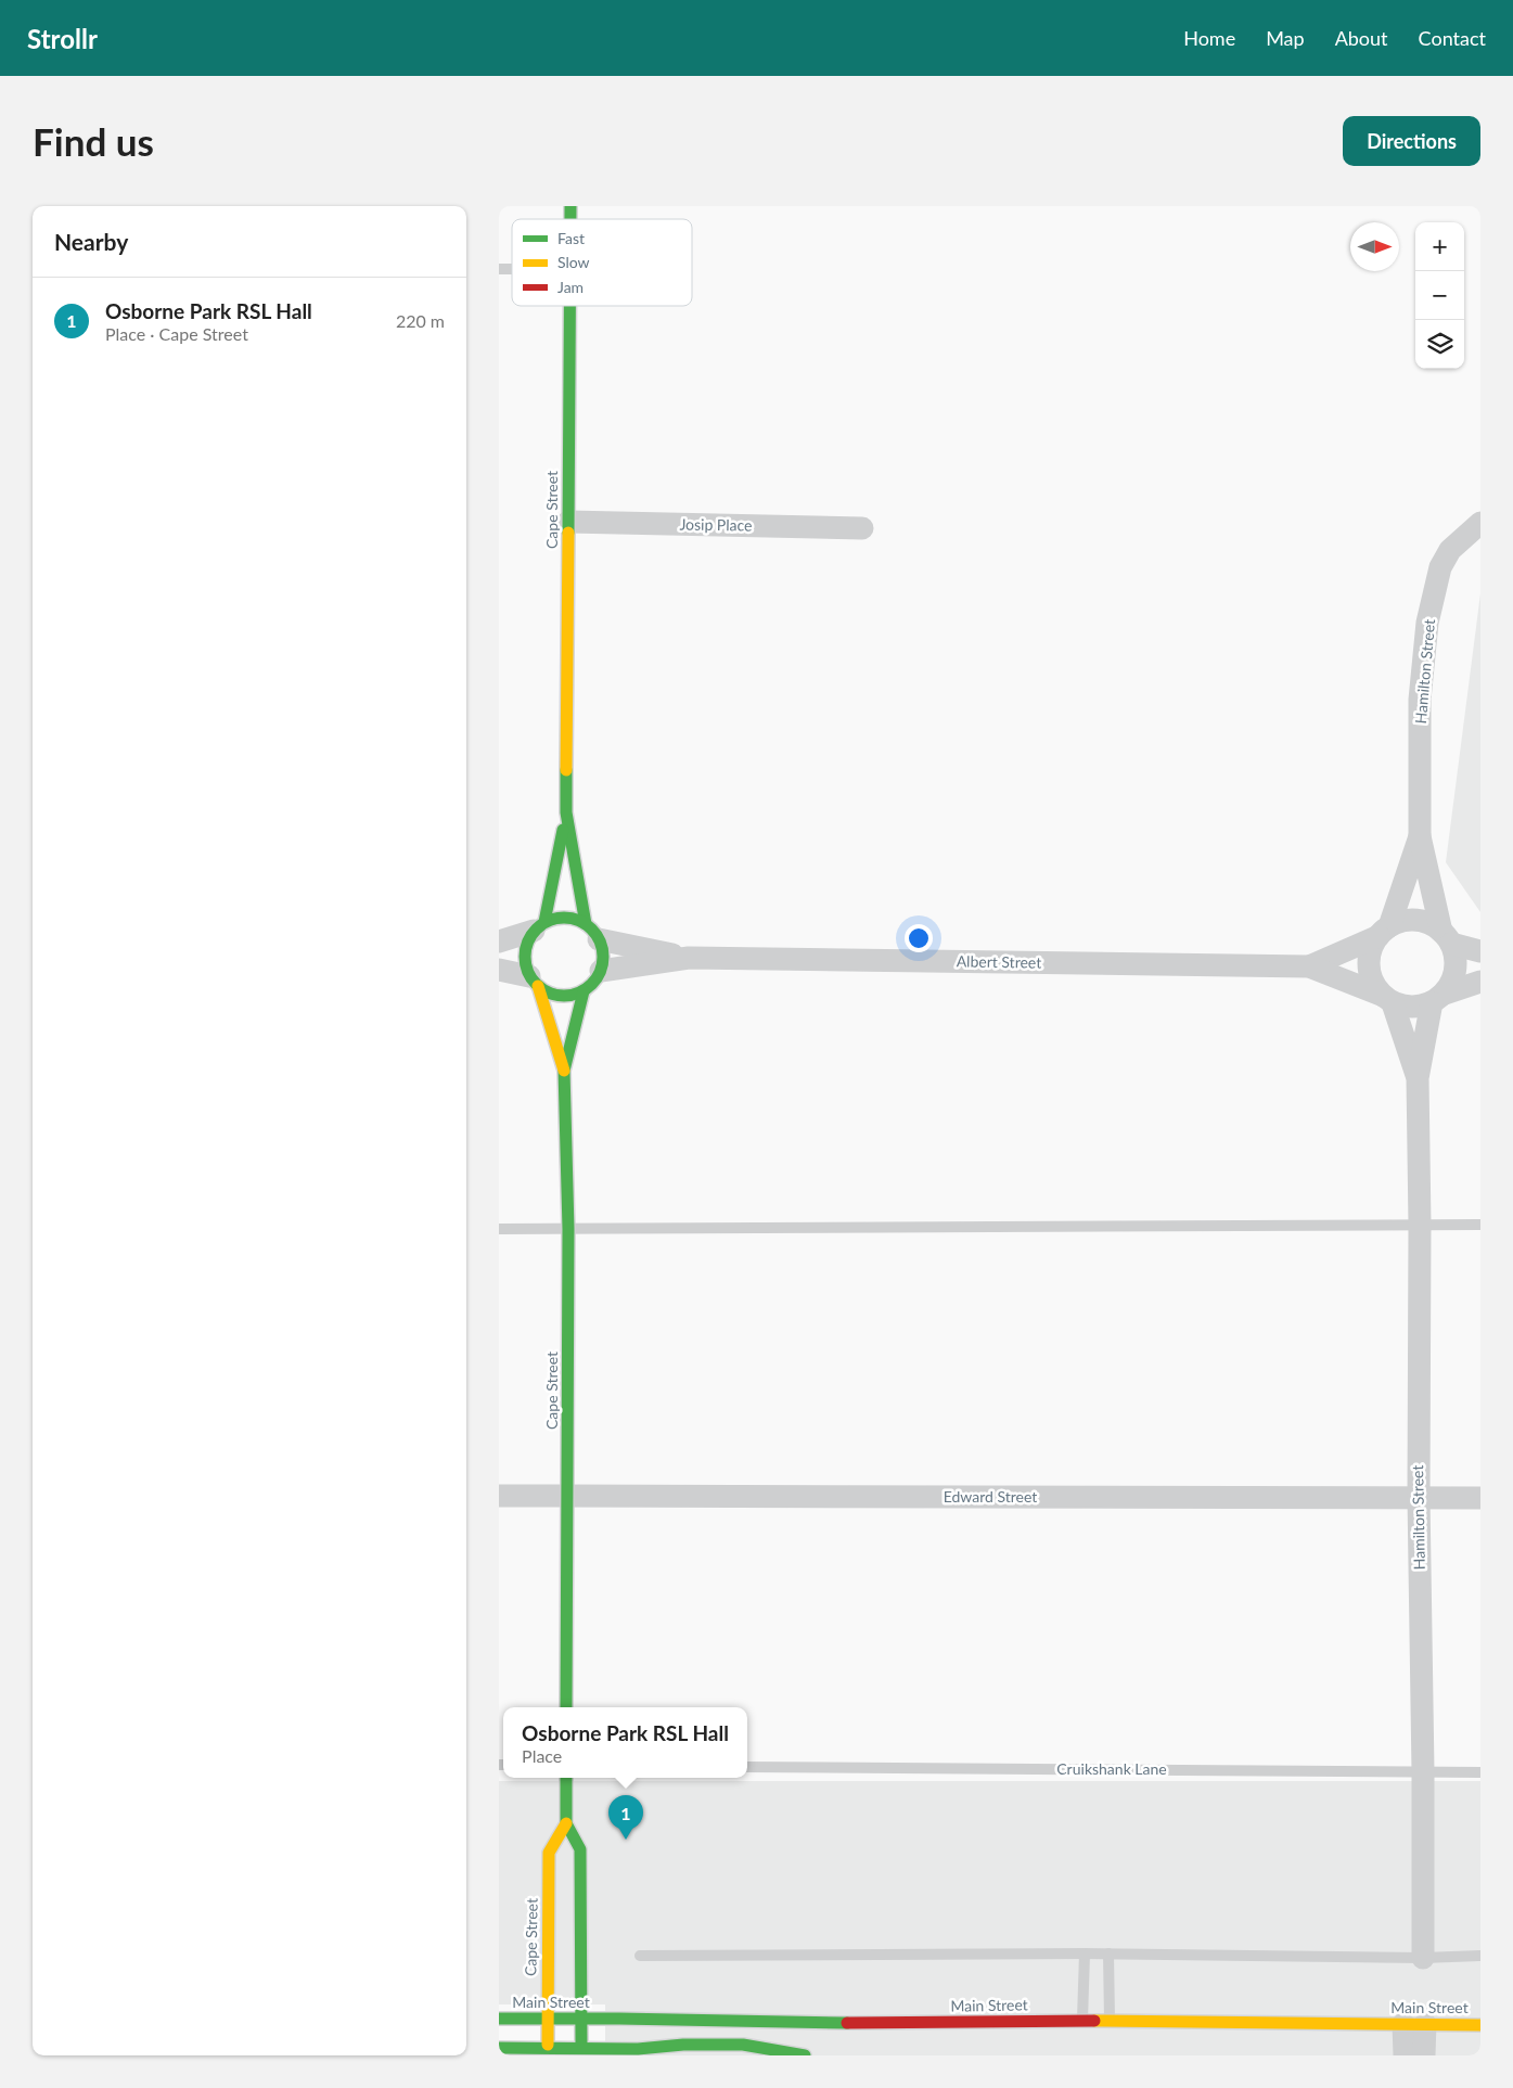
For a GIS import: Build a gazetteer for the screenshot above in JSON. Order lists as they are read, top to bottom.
{
  "streets": {
    "street": [
      "Cape Street",
      "Josip Place",
      "Hamilton Street",
      "Albert Street",
      "Edward Street",
      "Main Street"
    ],
    "lane": ["Cruikshank Lane"]
  },
  "crossings": [
    ["Cape Street", "Josip Place"],
    ["Cape Street", "Albert Street"],
    ["Cape Street", "Edward Street"],
    ["Cape Street", "Main Street"],
    ["Hamilton Street", "Albert Street"],
    ["Hamilton Street", "Edward Street"],
    ["Hamilton Street", "Cruikshank Lane"]
  ],
  "legend": ["Fast", "Slow", "Jam"],
  "north": "right",
  "page": {
    "header": "Strollr",
    "nav": [
      "Home",
      "Map",
      "About",
      "Contact"
    ],
    "buttons": "Directions",
    "title": "Find us",
    "heading": "Nearby",
    "map_buttons": ["+", "−"],
    "list": [
      {
        "mark": "1",
        "name": "Osborne Park RSL Hall",
        "note": "Place · Cape Street",
        "value": "220 m"
      }
    ],
    "popup": ["Osborne Park RSL Hall", "Place"],
    "pins": "1"
  }
}
